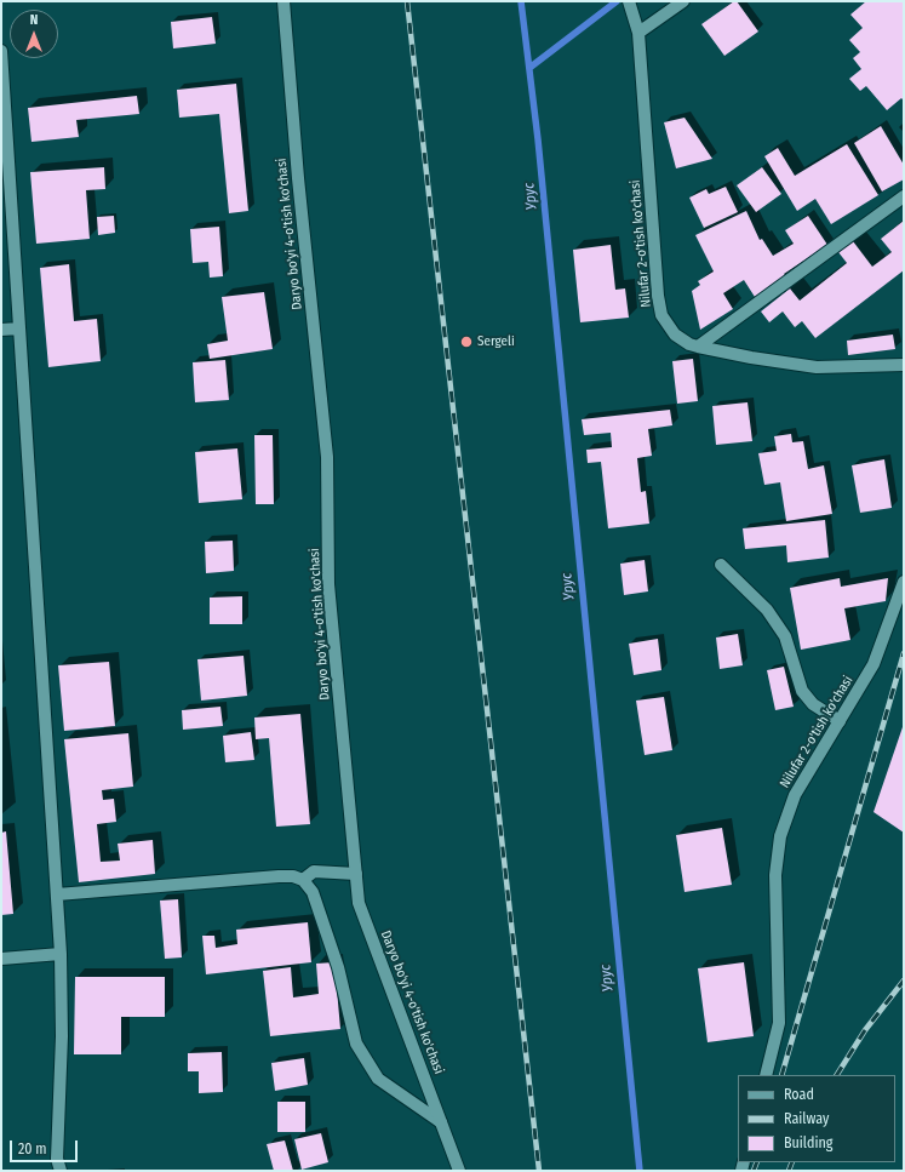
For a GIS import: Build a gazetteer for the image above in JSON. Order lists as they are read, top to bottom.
{
  "streets": {
    "street": ["Daryo bo'yi 4-o'tish ko'chasi", "Nilufar 2-o'tish ko'chasi"]
  },
  "water": ["Урус"],
  "places": ["Sergeli"],
  "legend": ["Road", "Railway", "Building"],
  "scale_bar": "20 m",
  "north": "top"
}
